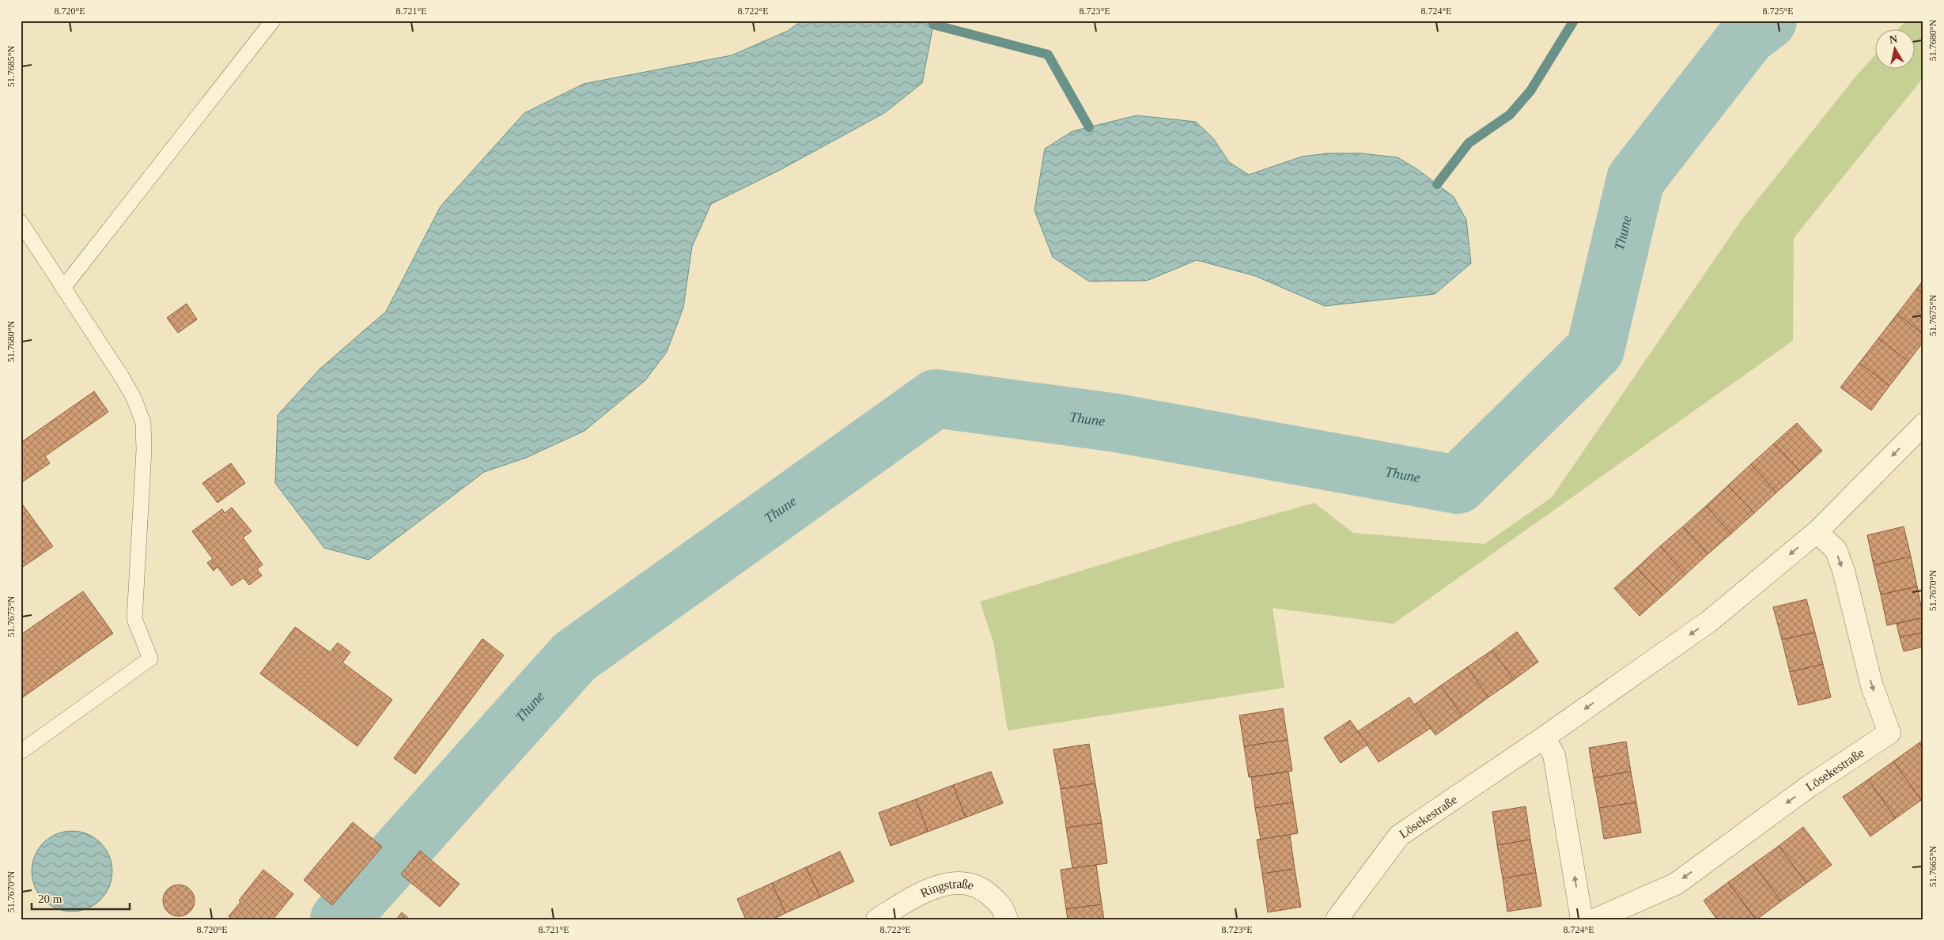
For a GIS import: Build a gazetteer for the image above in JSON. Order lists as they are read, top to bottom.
{
  "streets": {
    "street": ["Lösekestraße", "Ringstraße"]
  },
  "one_way": ["Lösekestraße"],
  "water": ["Thune"],
  "scale_bar": "20 m",
  "north": "top",
  "coordinates": [
    "8.720°E",
    "8.721°E",
    "8.722°E",
    "8.723°E",
    "8.724°E",
    "8.725°E",
    "51.7680°N",
    "51.7685°N",
    "51.7675°N",
    "51.7670°N",
    "51.7665°N"
  ]
}
